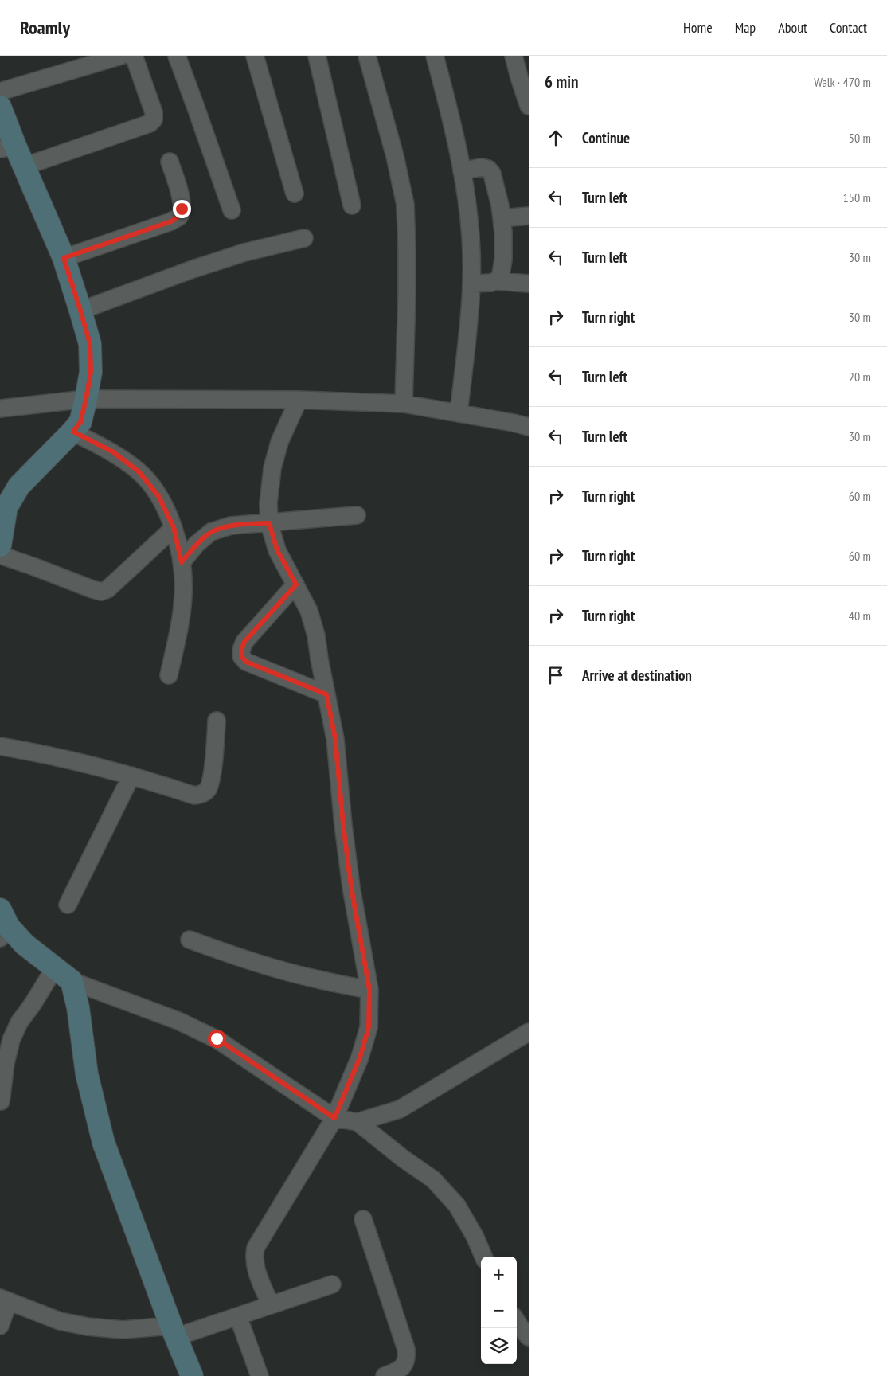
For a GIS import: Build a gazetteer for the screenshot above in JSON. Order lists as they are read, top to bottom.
{
  "page": {
    "header": "Roamly",
    "nav": [
      "Home",
      "Map",
      "About",
      "Contact"
    ],
    "heading": ["6 min", "Walk · 470 m"],
    "list": [
      ["Continue", "50 m"],
      ["Turn left", "150 m"],
      ["Turn left", "30 m"],
      ["Turn right", "30 m"],
      ["Turn left", "20 m"],
      ["Turn left", "30 m"],
      ["Turn right", "60 m"],
      ["Turn right", "60 m"],
      ["Turn right", "40 m"],
      "Arrive at destination"
    ],
    "map_buttons": ["+", "−"]
  }
}
